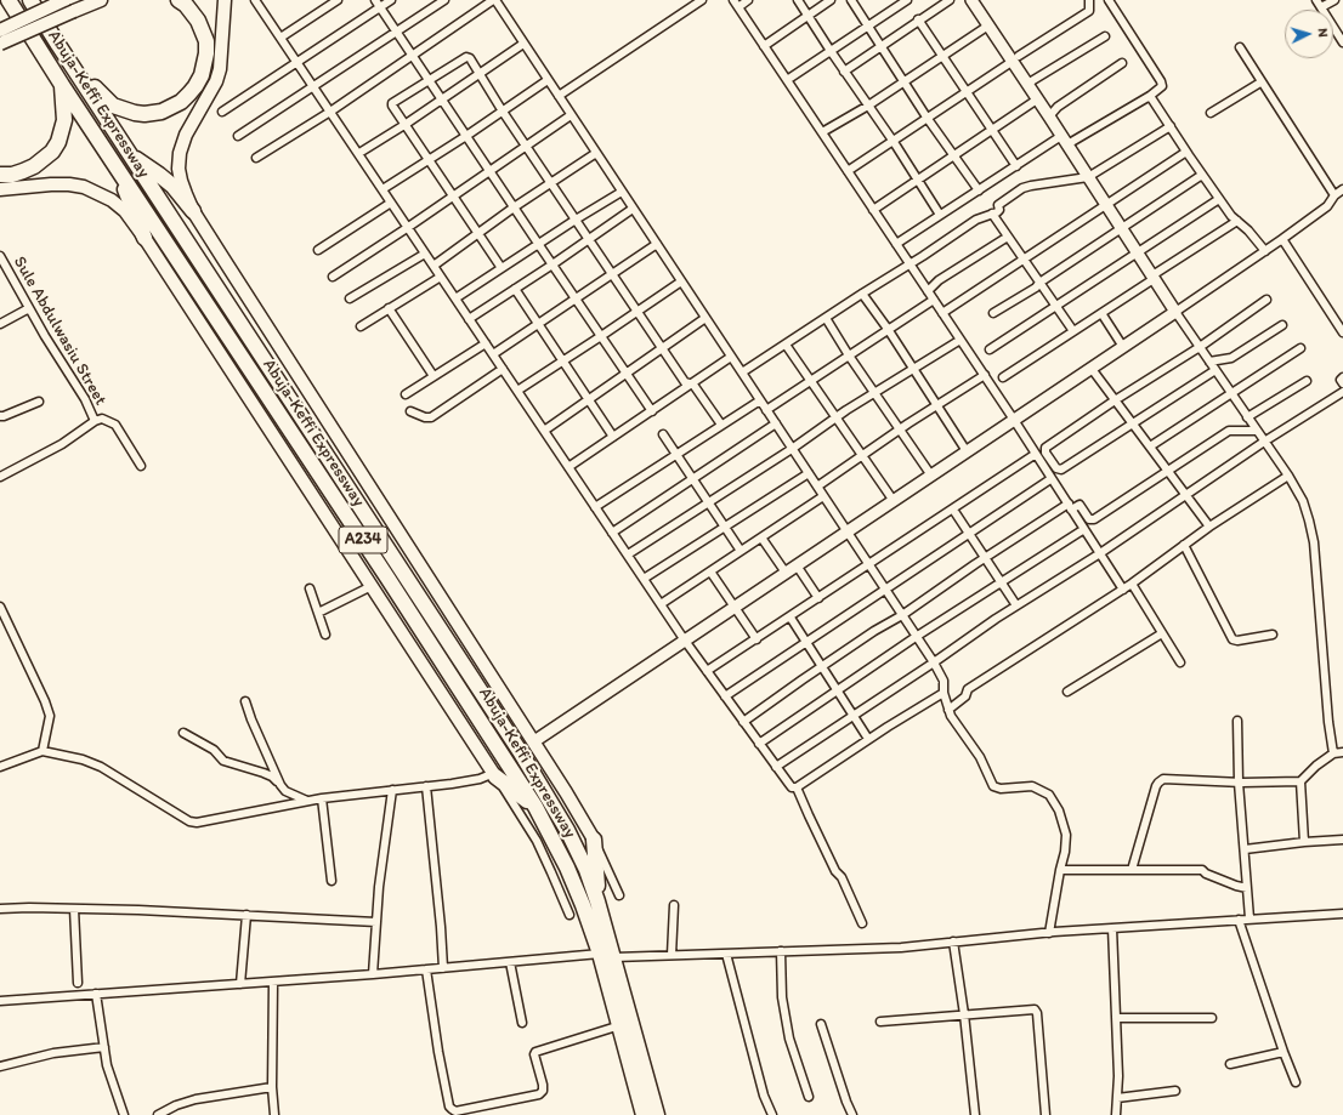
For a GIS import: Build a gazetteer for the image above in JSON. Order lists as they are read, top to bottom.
{
  "streets": {
    "highway": ["Abuja-Keffi Expressway", "A234"],
    "street": ["Sule Abdulwasiu Street"]
  },
  "north": "right"
}
